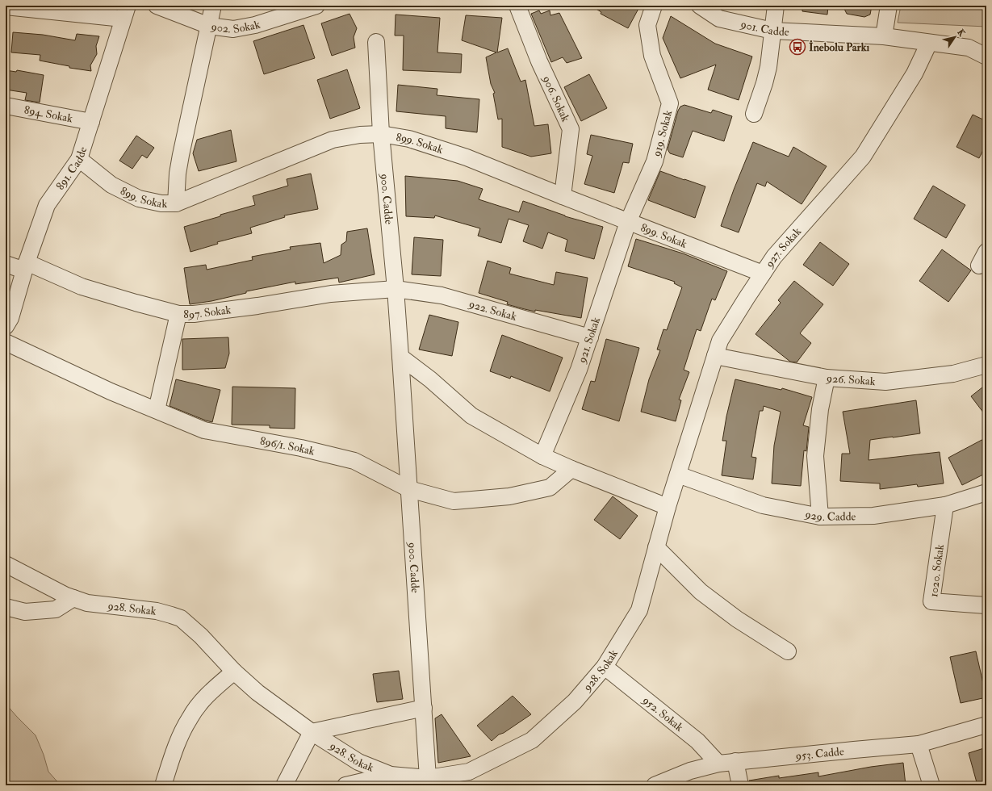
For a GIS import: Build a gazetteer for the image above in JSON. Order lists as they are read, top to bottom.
{
  "streets": {
    "street": [
      "902. Sokak",
      "901. Cadde",
      "906. Sokak",
      "894. Sokak",
      "919. Sokak",
      "899. Sokak",
      "891. Cadde",
      "900. Cadde",
      "927. Sokak",
      "922. Sokak",
      "897. Sokak",
      "921. Sokak",
      "926. Sokak",
      "896/1. Sokak",
      "929. Cadde",
      "1020. Sokak",
      "928. Sokak",
      "952. Sokak",
      "953. Cadde"
    ]
  },
  "crossings": [
    ["901. Cadde", "927. Sokak"],
    ["906. Sokak", "899. Sokak"],
    ["894. Sokak", "891. Cadde"],
    ["919. Sokak", "899. Sokak"],
    ["919. Sokak", "921. Sokak"],
    ["899. Sokak", "891. Cadde"],
    ["899. Sokak", "900. Cadde"],
    ["899. Sokak", "927. Sokak"],
    ["899. Sokak", "921. Sokak"],
    ["891. Cadde", "897. Sokak"],
    ["900. Cadde", "922. Sokak"],
    ["900. Cadde", "897. Sokak"],
    ["900. Cadde", "896/1. Sokak"],
    ["900. Cadde", "928. Sokak"],
    ["927. Sokak", "926. Sokak"],
    ["927. Sokak", "929. Cadde"],
    ["927. Sokak", "928. Sokak"],
    ["922. Sokak", "897. Sokak"],
    ["922. Sokak", "921. Sokak"],
    ["929. Cadde", "1020. Sokak"],
    ["929. Cadde", "928. Sokak"],
    ["928. Sokak", "952. Sokak"],
    ["952. Sokak", "953. Cadde"]
  ],
  "places": {
    "bus stop": ["İnebolu Parkı"]
  },
  "north": "top right"
}
